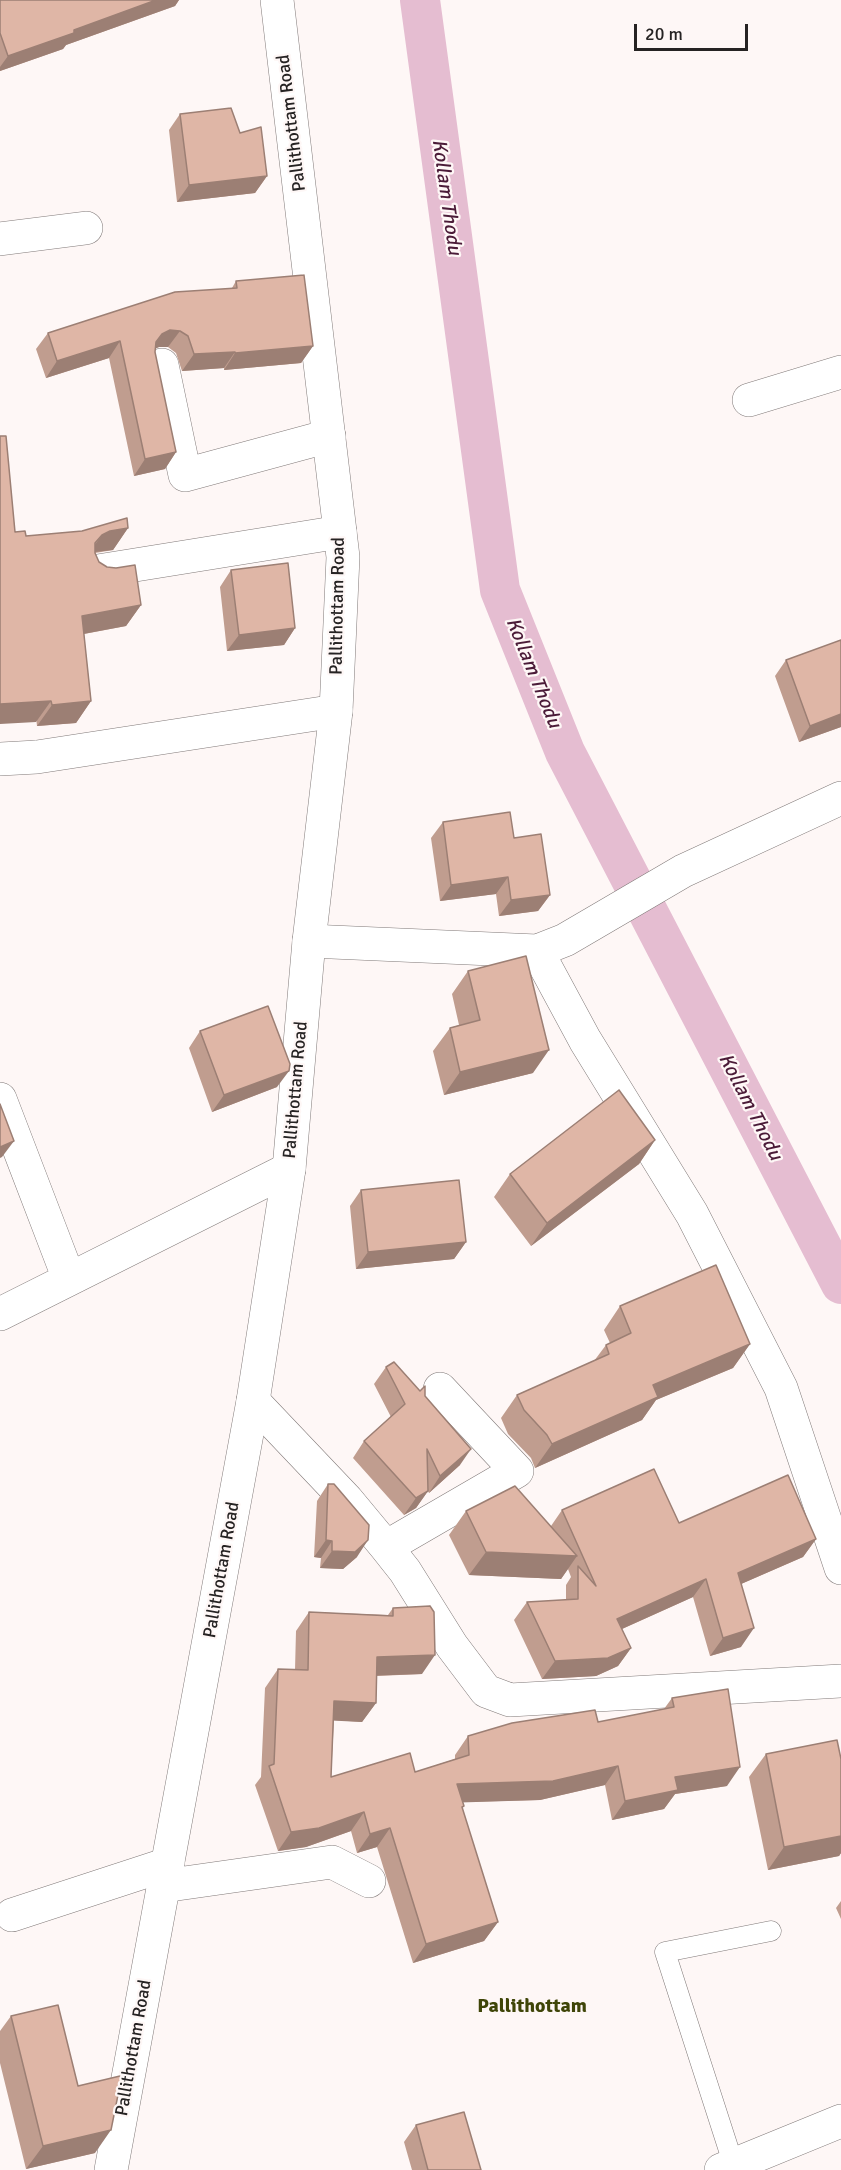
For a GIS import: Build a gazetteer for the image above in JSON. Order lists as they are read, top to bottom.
{
  "streets": {
    "street": ["Pallithottam Road"]
  },
  "districts": ["Pallithottam"],
  "water": ["Kollam Thodu"],
  "scale_bar": "20 m"
}
